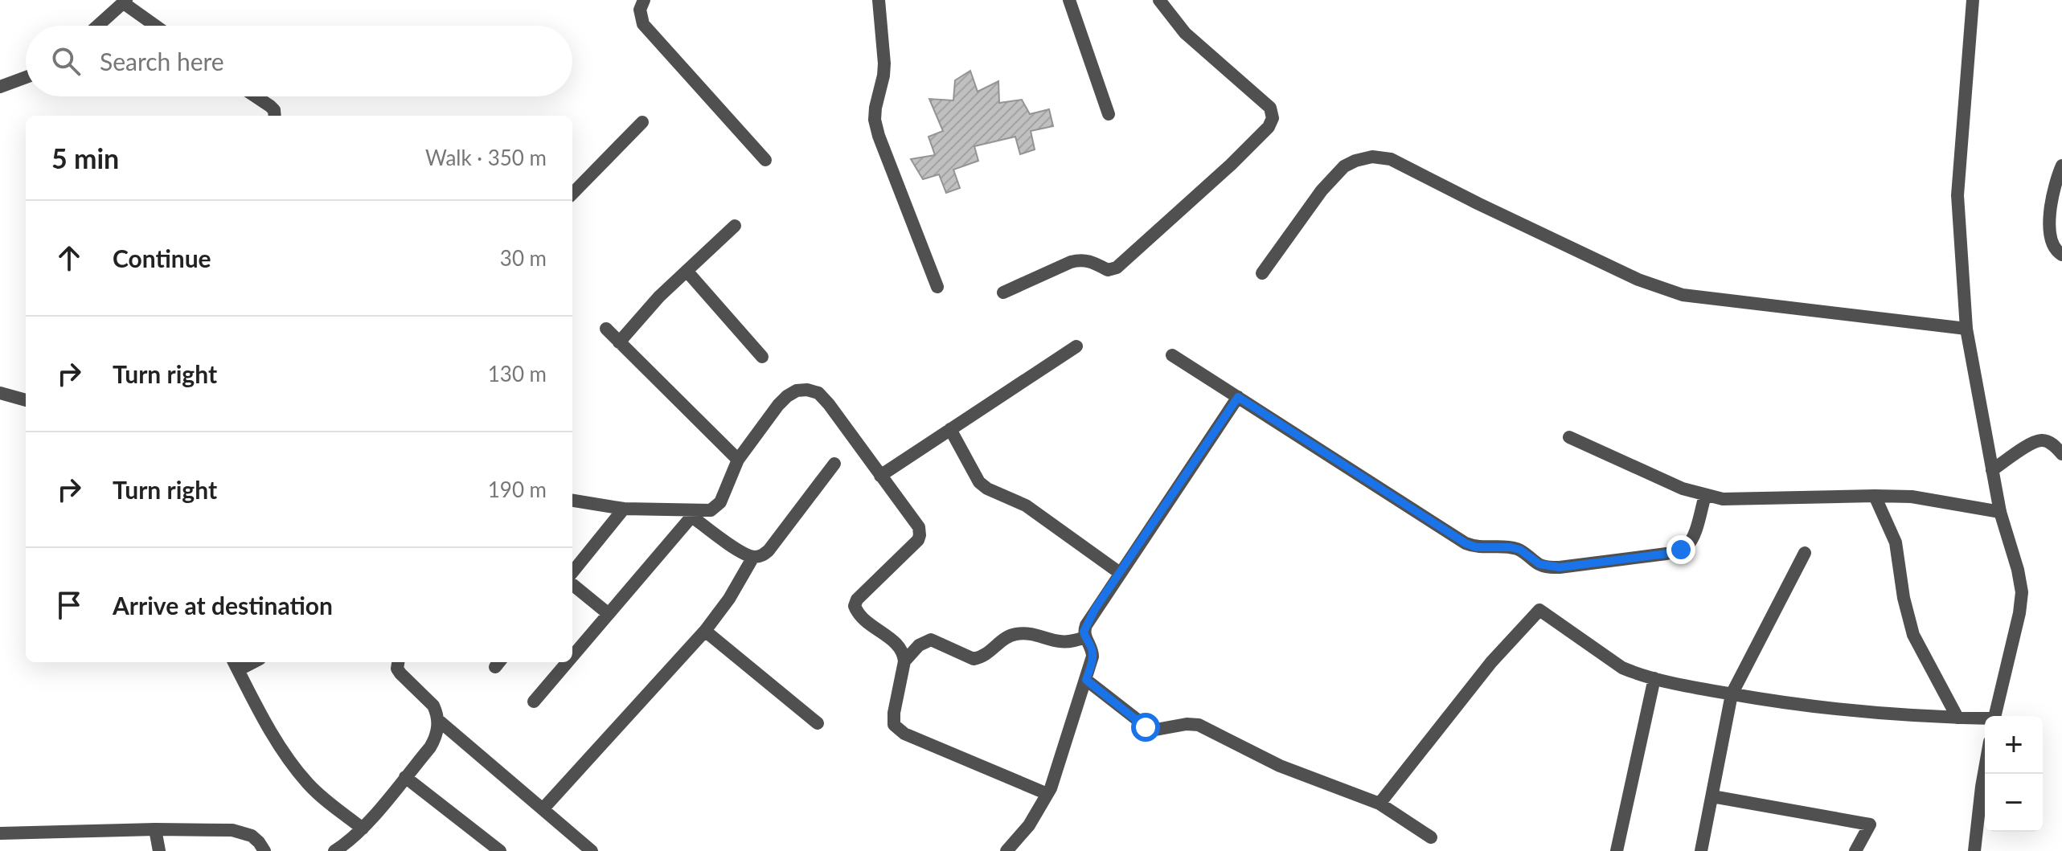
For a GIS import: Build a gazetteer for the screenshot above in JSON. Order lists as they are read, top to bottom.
{
  "page": {
    "search": "Search here",
    "heading": ["5 min", "Walk · 350 m"],
    "list": [
      ["Continue", "30 m"],
      ["Turn right", "130 m"],
      ["Turn right", "190 m"],
      "Arrive at destination"
    ],
    "map_buttons": ["+", "−"]
  }
}
